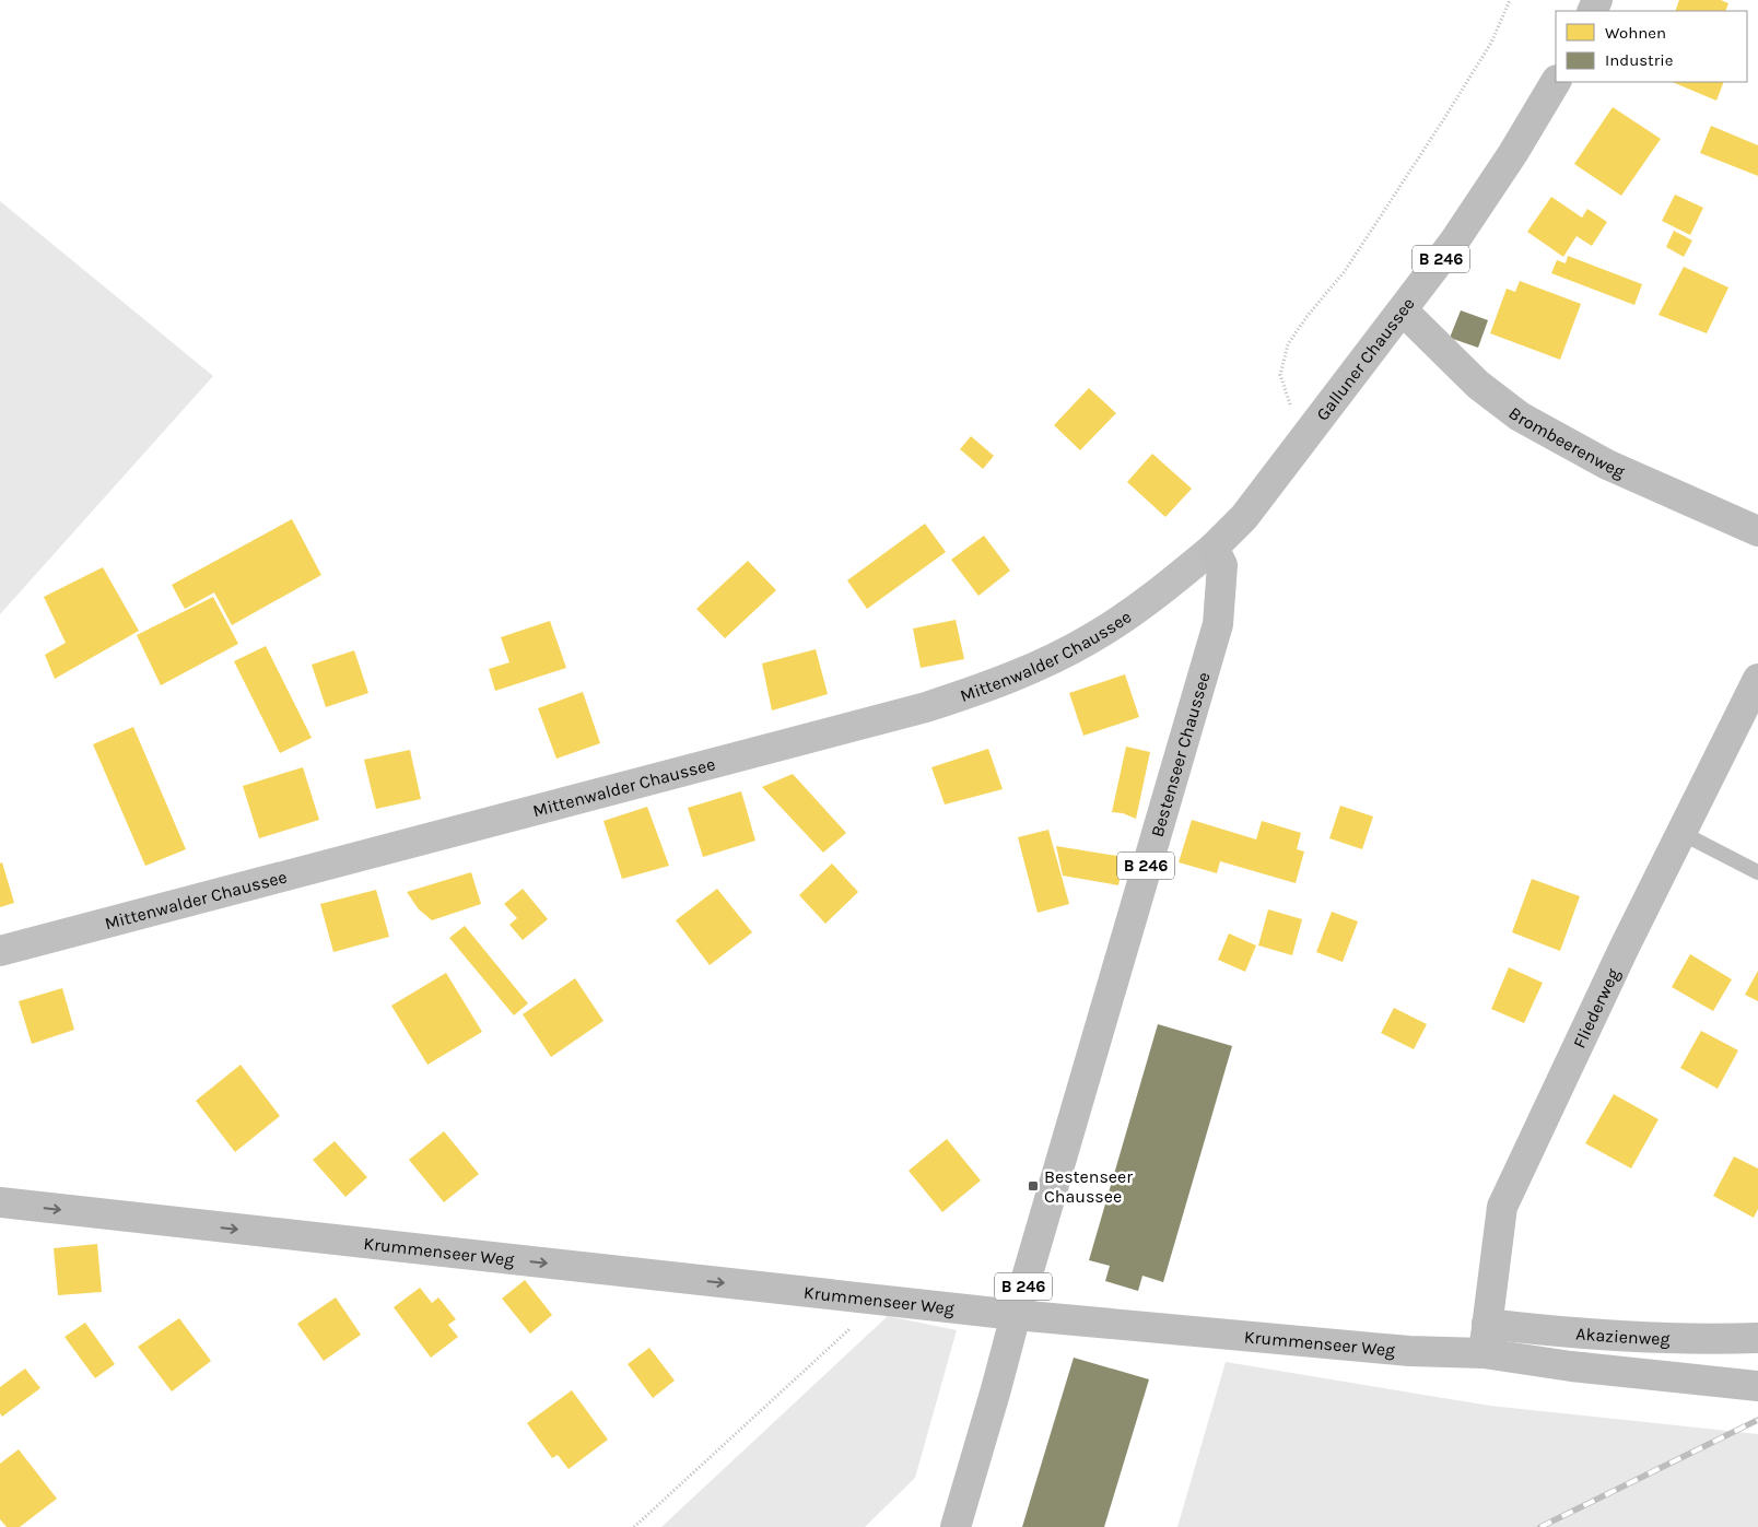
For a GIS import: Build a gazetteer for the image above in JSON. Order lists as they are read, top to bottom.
{
  "streets": {
    "main road": ["Mittenwalder Chaussee"],
    "street": [
      "B 246",
      "Galluner Chaussee",
      "Brombeerenweg",
      "Bestenseer Chaussee",
      "Fliederweg",
      "Krummenseer Weg",
      "Akazienweg"
    ]
  },
  "crossings": [
    ["Galluner Chaussee", "Brombeerenweg"],
    ["Galluner Chaussee", "Mittenwalder Chaussee"],
    ["Galluner Chaussee", "Bestenseer Chaussee"],
    ["Mittenwalder Chaussee", "Bestenseer Chaussee"],
    ["Bestenseer Chaussee", "Krummenseer Weg"],
    ["Fliederweg", "Krummenseer Weg"],
    ["Fliederweg", "Akazienweg"]
  ],
  "one_way": ["Krummenseer Weg"],
  "places": {
    "transit": ["Bestenseer Chaussee"]
  },
  "legend": ["Wohnen", "Industrie"]
}
